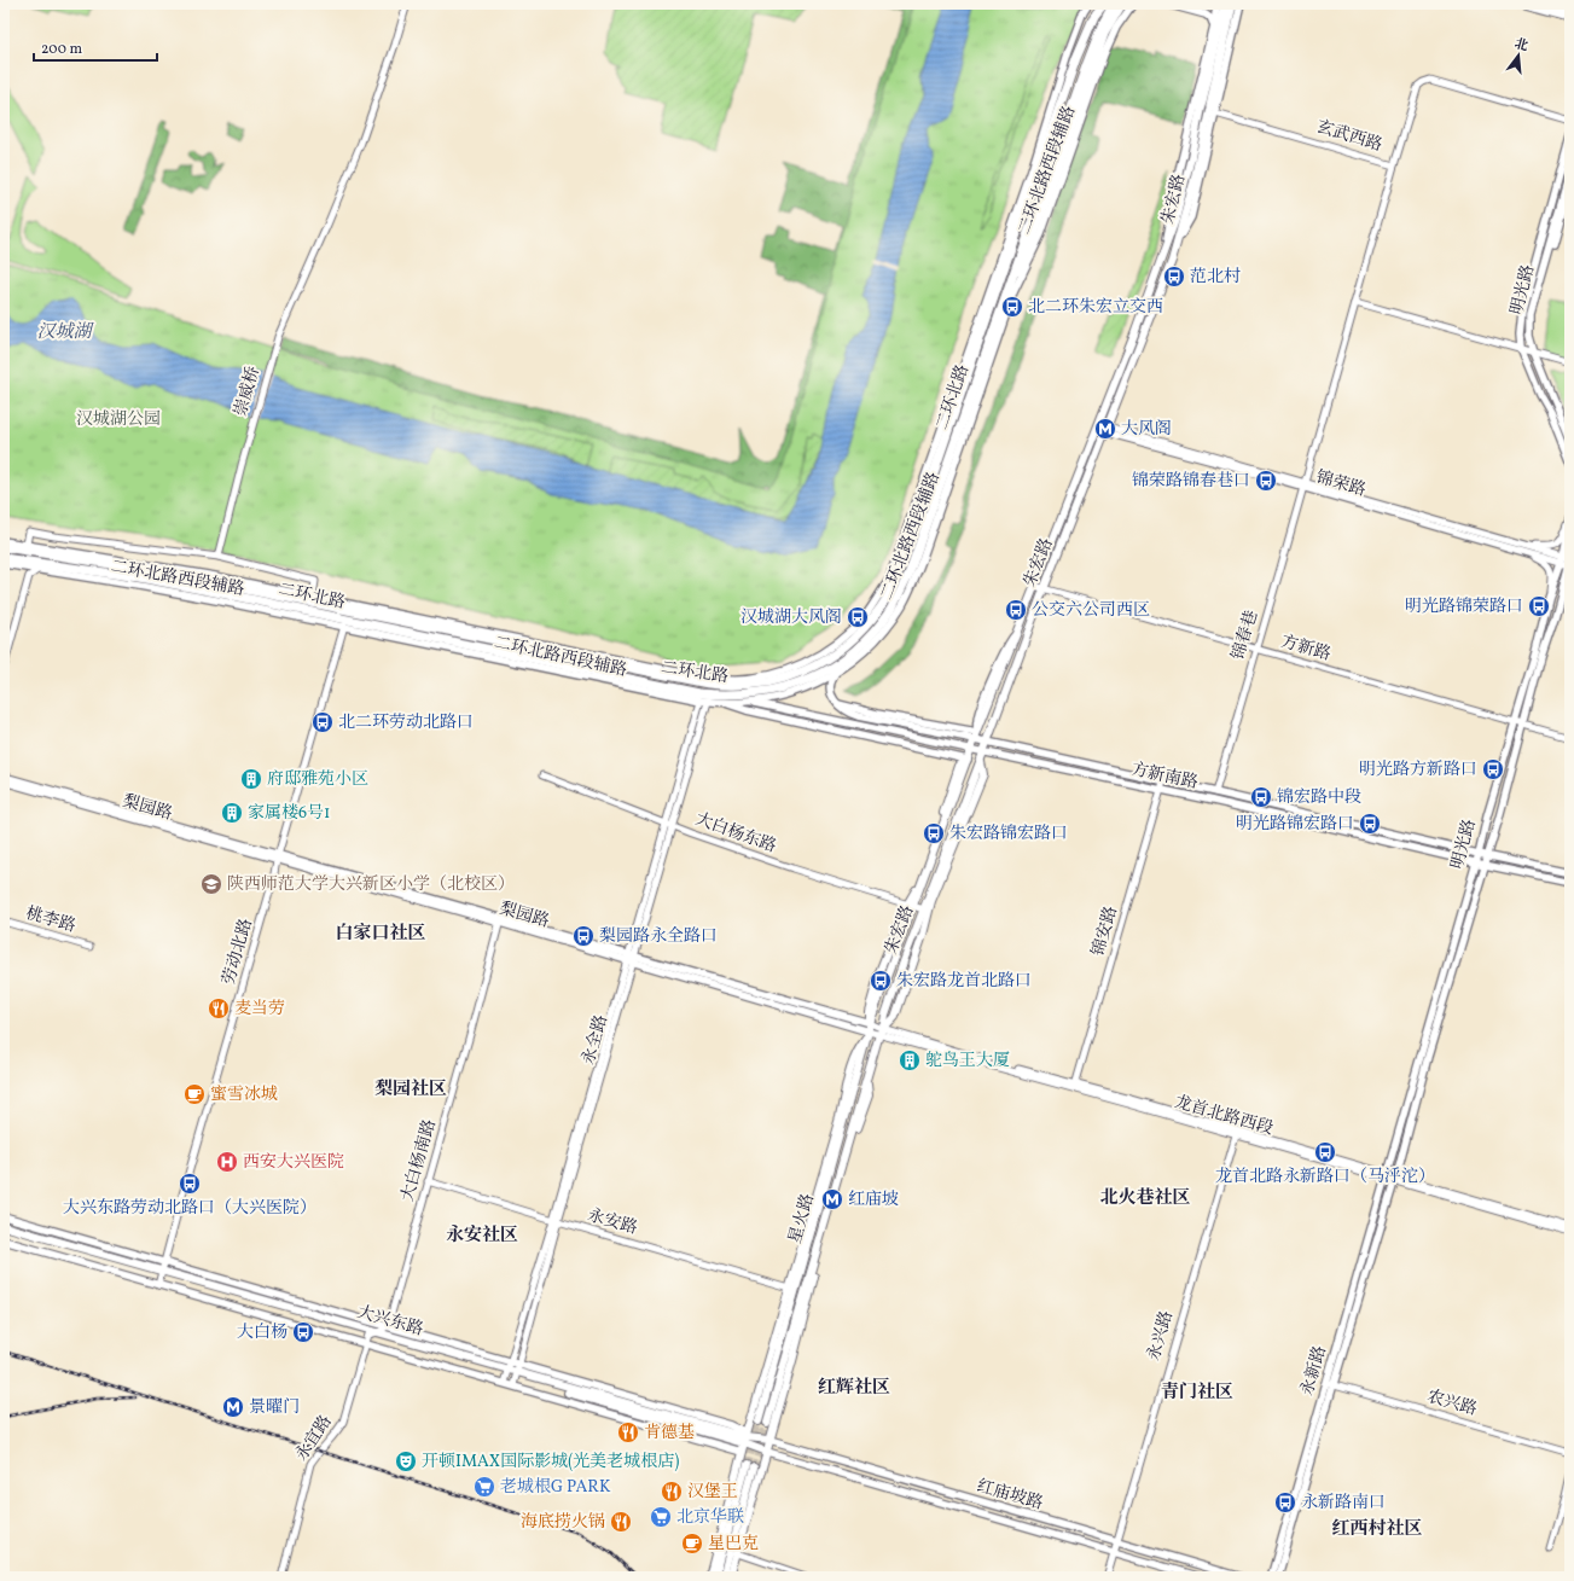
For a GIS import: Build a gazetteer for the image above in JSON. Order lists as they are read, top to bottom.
{
  "streets": {
    "highway": ["二环北路"],
    "main road": [
      "二环北路西段辅路",
      "朱宏路",
      "明光路",
      "方新南路",
      "梨园路",
      "星火路",
      "大兴东路",
      "永新路",
      "红庙坡路"
    ],
    "street": [
      "玄武西路",
      "崇威桥",
      "锦荣路",
      "锦春巷",
      "方新路",
      "大白杨东路",
      "桃李路",
      "锦安路",
      "劳动北路",
      "永全路",
      "龙首北路西段",
      "大白杨南路",
      "永安路",
      "永兴路",
      "农兴路",
      "永宜路"
    ]
  },
  "crossings": [
    ["玄武西路", "锦荣路"],
    ["玄武西路", "锦春巷"],
    ["二环北路西段辅路", "二环北路"],
    ["二环北路西段辅路", "方新南路"],
    ["二环北路西段辅路", "劳动北路"],
    ["二环北路西段辅路", "永全路"],
    ["朱宏路", "锦荣路"],
    ["朱宏路", "方新路"],
    ["朱宏路", "方新南路"],
    ["朱宏路", "梨园路"],
    ["朱宏路", "大白杨东路"],
    ["朱宏路", "龙首北路西段"],
    ["朱宏路", "星火路"],
    ["明光路", "锦荣路"],
    ["明光路", "方新路"],
    ["明光路", "方新南路"],
    ["明光路", "龙首北路西段"],
    ["明光路", "永新路"],
    ["锦荣路", "锦春巷"],
    ["锦春巷", "方新路"],
    ["锦春巷", "方新南路"],
    ["方新南路", "锦安路"],
    ["梨园路", "劳动北路"],
    ["梨园路", "永全路"],
    ["梨园路", "龙首北路西段"],
    ["梨园路", "大白杨南路"],
    ["梨园路", "星火路"],
    ["大白杨东路", "永全路"],
    ["锦安路", "龙首北路西段"],
    ["劳动北路", "大兴东路"],
    ["永全路", "永安路"],
    ["永全路", "大兴东路"],
    ["龙首北路西段", "星火路"],
    ["龙首北路西段", "永兴路"],
    ["龙首北路西段", "永新路"],
    ["大白杨南路", "永安路"],
    ["大兴东路", "红庙坡路"],
    ["永兴路", "红庙坡路"],
    ["永新路", "农兴路"]
  ],
  "districts": [
    "白家口社区",
    "梨园社区",
    "北火巷社区",
    "永安社区",
    "红辉社区",
    "青门社区",
    "红西村社区"
  ],
  "water": ["汉城湖"],
  "parks": ["汉城湖公园"],
  "places": {
    "bus stop": [
      "范北村",
      "北二环朱宏立交西",
      "锦荣路锦春巷口",
      "明光路锦荣路口",
      "公交六公司西区",
      "汉城湖大风阁",
      "北二环劳动北路口",
      "明光路方新路口",
      "锦宏路中段",
      "明光路锦宏路口",
      "朱宏路锦宏路口",
      "梨园路永全路口",
      "朱宏路龙首北路口",
      "龙首北路永新路口（马泘沱）",
      "大兴东路劳动北路口（大兴医院）",
      "大白杨",
      "永新路南口"
    ],
    "metro station": ["大风阁", "红庙坡", "景曜门"],
    "building": ["府邸雅苑小区", "家属楼6号1", "鸵鸟王大厦"],
    "school or university": ["陕西师范大学大兴新区小学（北校区）"],
    "restaurant": [
      "麦当劳",
      "肯德基",
      "汉堡王",
      "海底捞火锅"
    ],
    "cafe": ["蜜雪冰城", "星巴克"],
    "hospital": ["西安大兴医院"],
    "theatre": ["开顿IMAX国际影城(光美老城根店)"],
    "supermarket": ["老城根G PARK", "北京华联"]
  },
  "scale_bar": "200 m",
  "north": "top"
}
